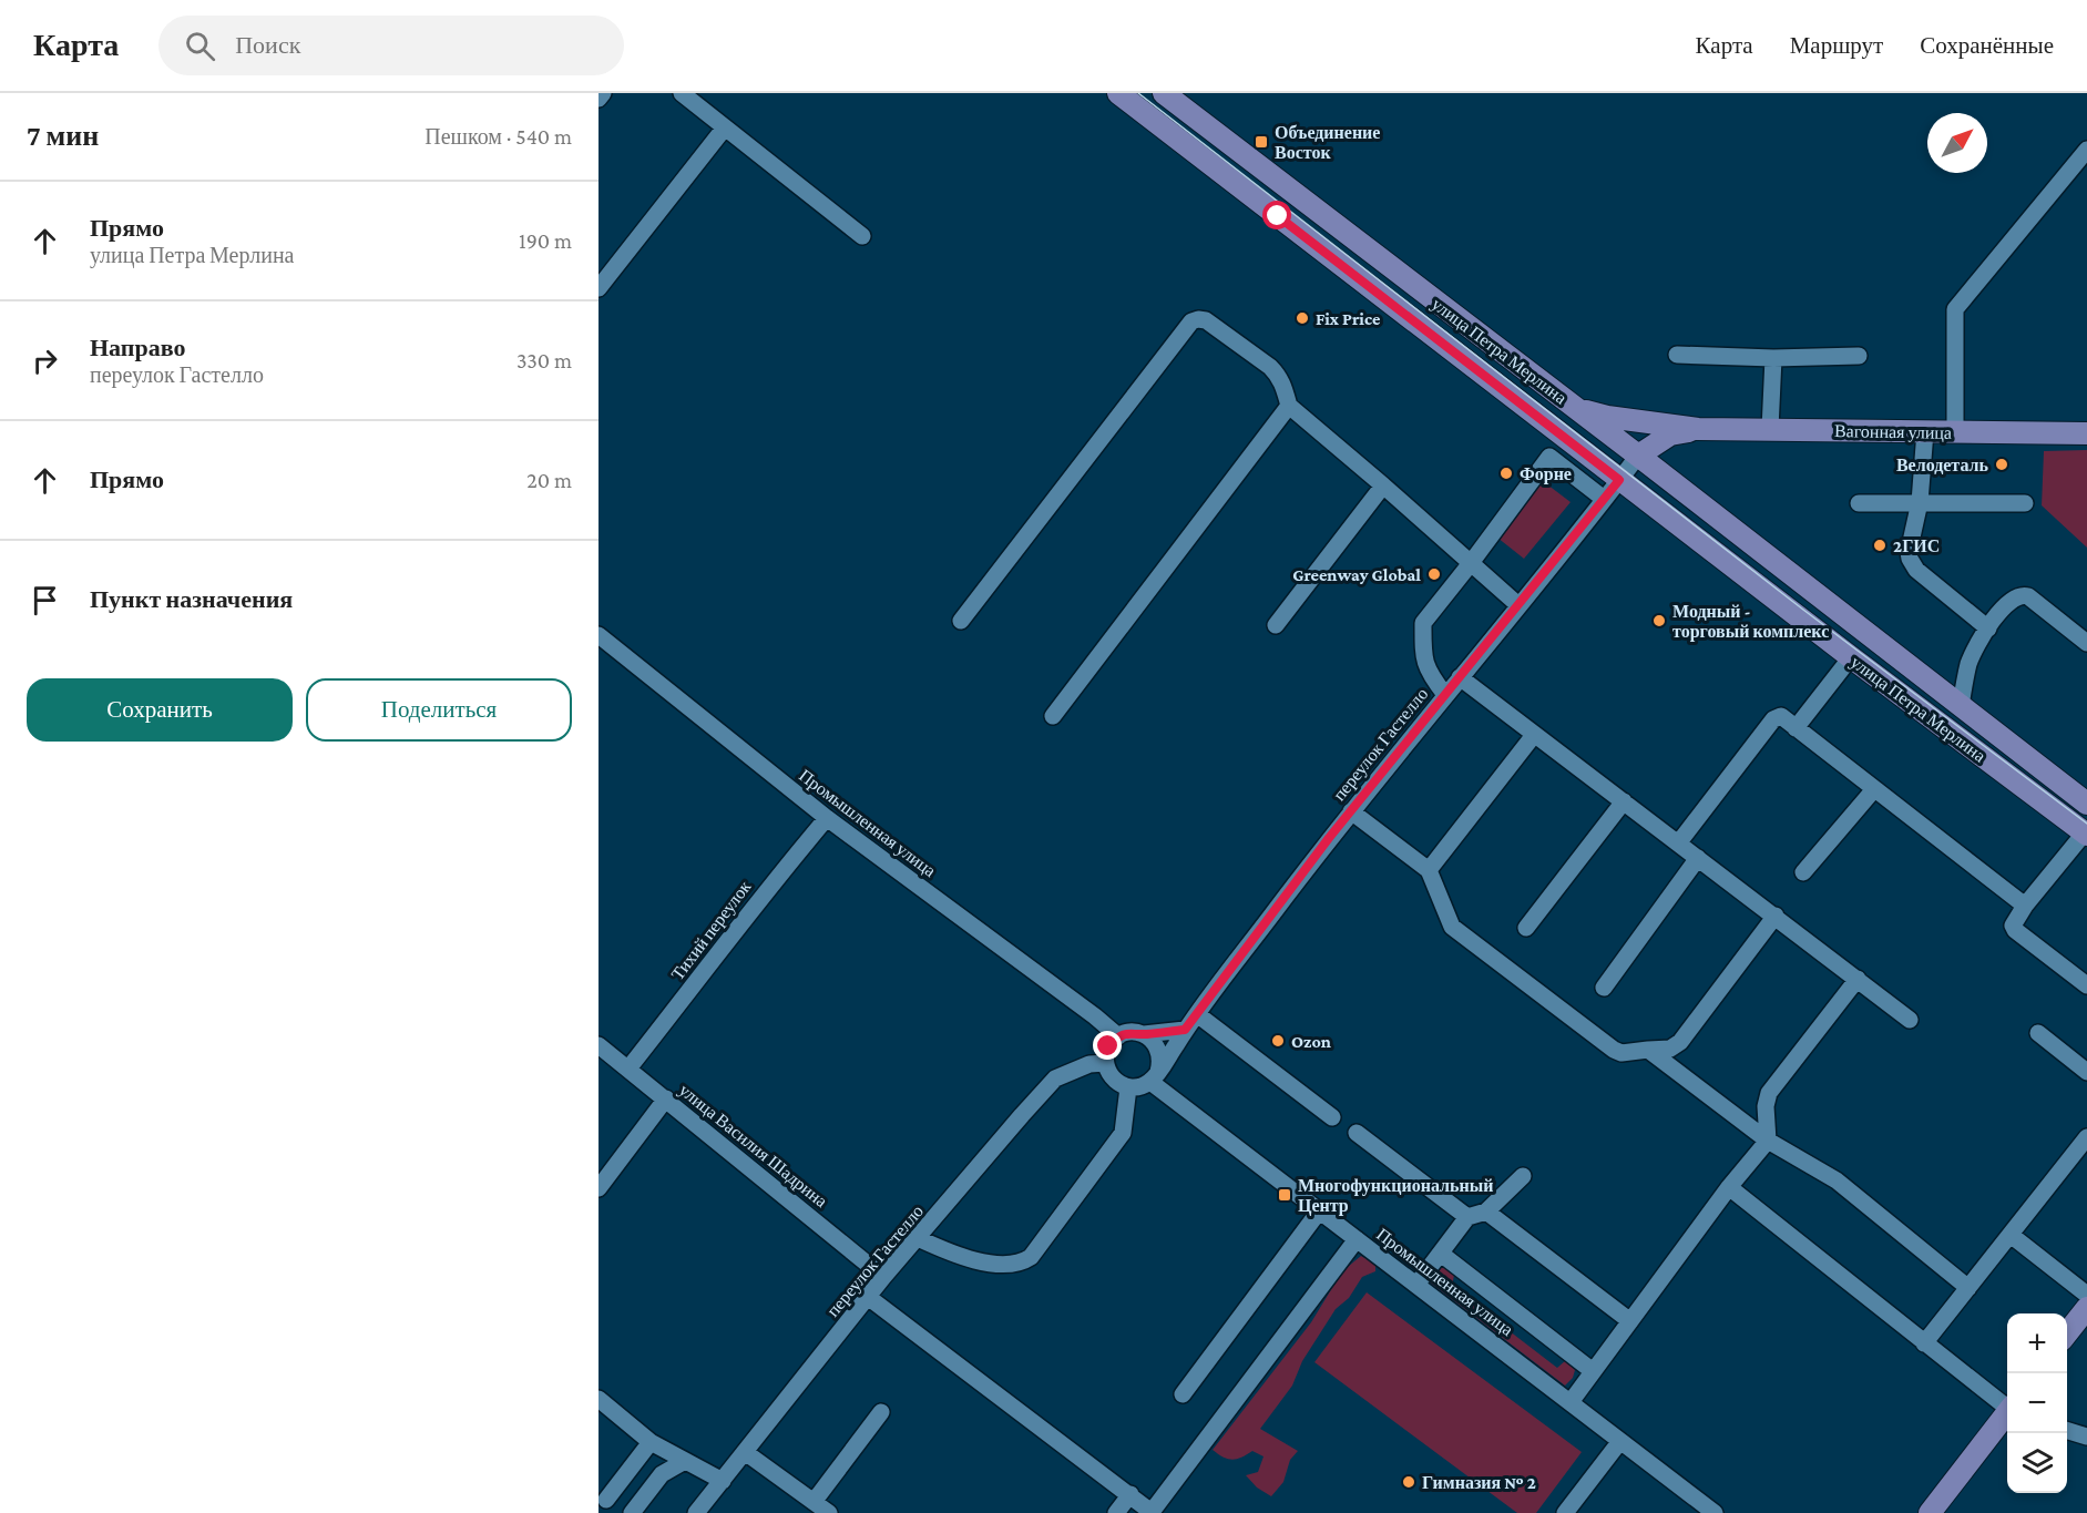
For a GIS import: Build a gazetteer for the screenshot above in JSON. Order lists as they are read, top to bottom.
{
  "streets": {
    "main road": ["улица Петра Мерлина", "Вагонная улица"],
    "street": [
      "переулок Гастелло",
      "Промышленная улица",
      "Тихий переулок",
      "улица Василия Шадрина"
    ]
  },
  "crossings": [
    ["улица Петра Мерлина", "Вагонная улица"],
    ["улица Петра Мерлина", "переулок Гастелло"],
    ["Вагонная улица", "переулок Гастелло"],
    ["переулок Гастелло", "Промышленная улица"],
    ["переулок Гастелло", "улица Василия Шадрина"],
    ["Промышленная улица", "Тихий переулок"],
    ["Тихий переулок", "улица Василия Шадрина"]
  ],
  "places": {
    "transit": ["Объединение Восток", "Многофункциональный Центр"],
    "other": [
      "Fix Price",
      "Велодеталь",
      "Форне",
      "2ГИС",
      "Greenway Global",
      "Модный - торговый комплекс",
      "Ozon",
      "Гимназия № 2"
    ]
  },
  "north": "top right",
  "page": {
    "header": "Карта",
    "search": "Поиск",
    "nav": ["Карта", "Маршрут", "Сохранённые"],
    "heading": ["7 мин", "Пешком · 540 m"],
    "list": [
      ["Прямо", "улица Петра Мерлина", "190 m"],
      ["Направо", "переулок Гастелло", "330 m"],
      ["Прямо", "20 m"],
      "Пункт назначения"
    ],
    "buttons": ["Сохранить", "Поделиться"],
    "map_buttons": ["+", "−"]
  }
}
